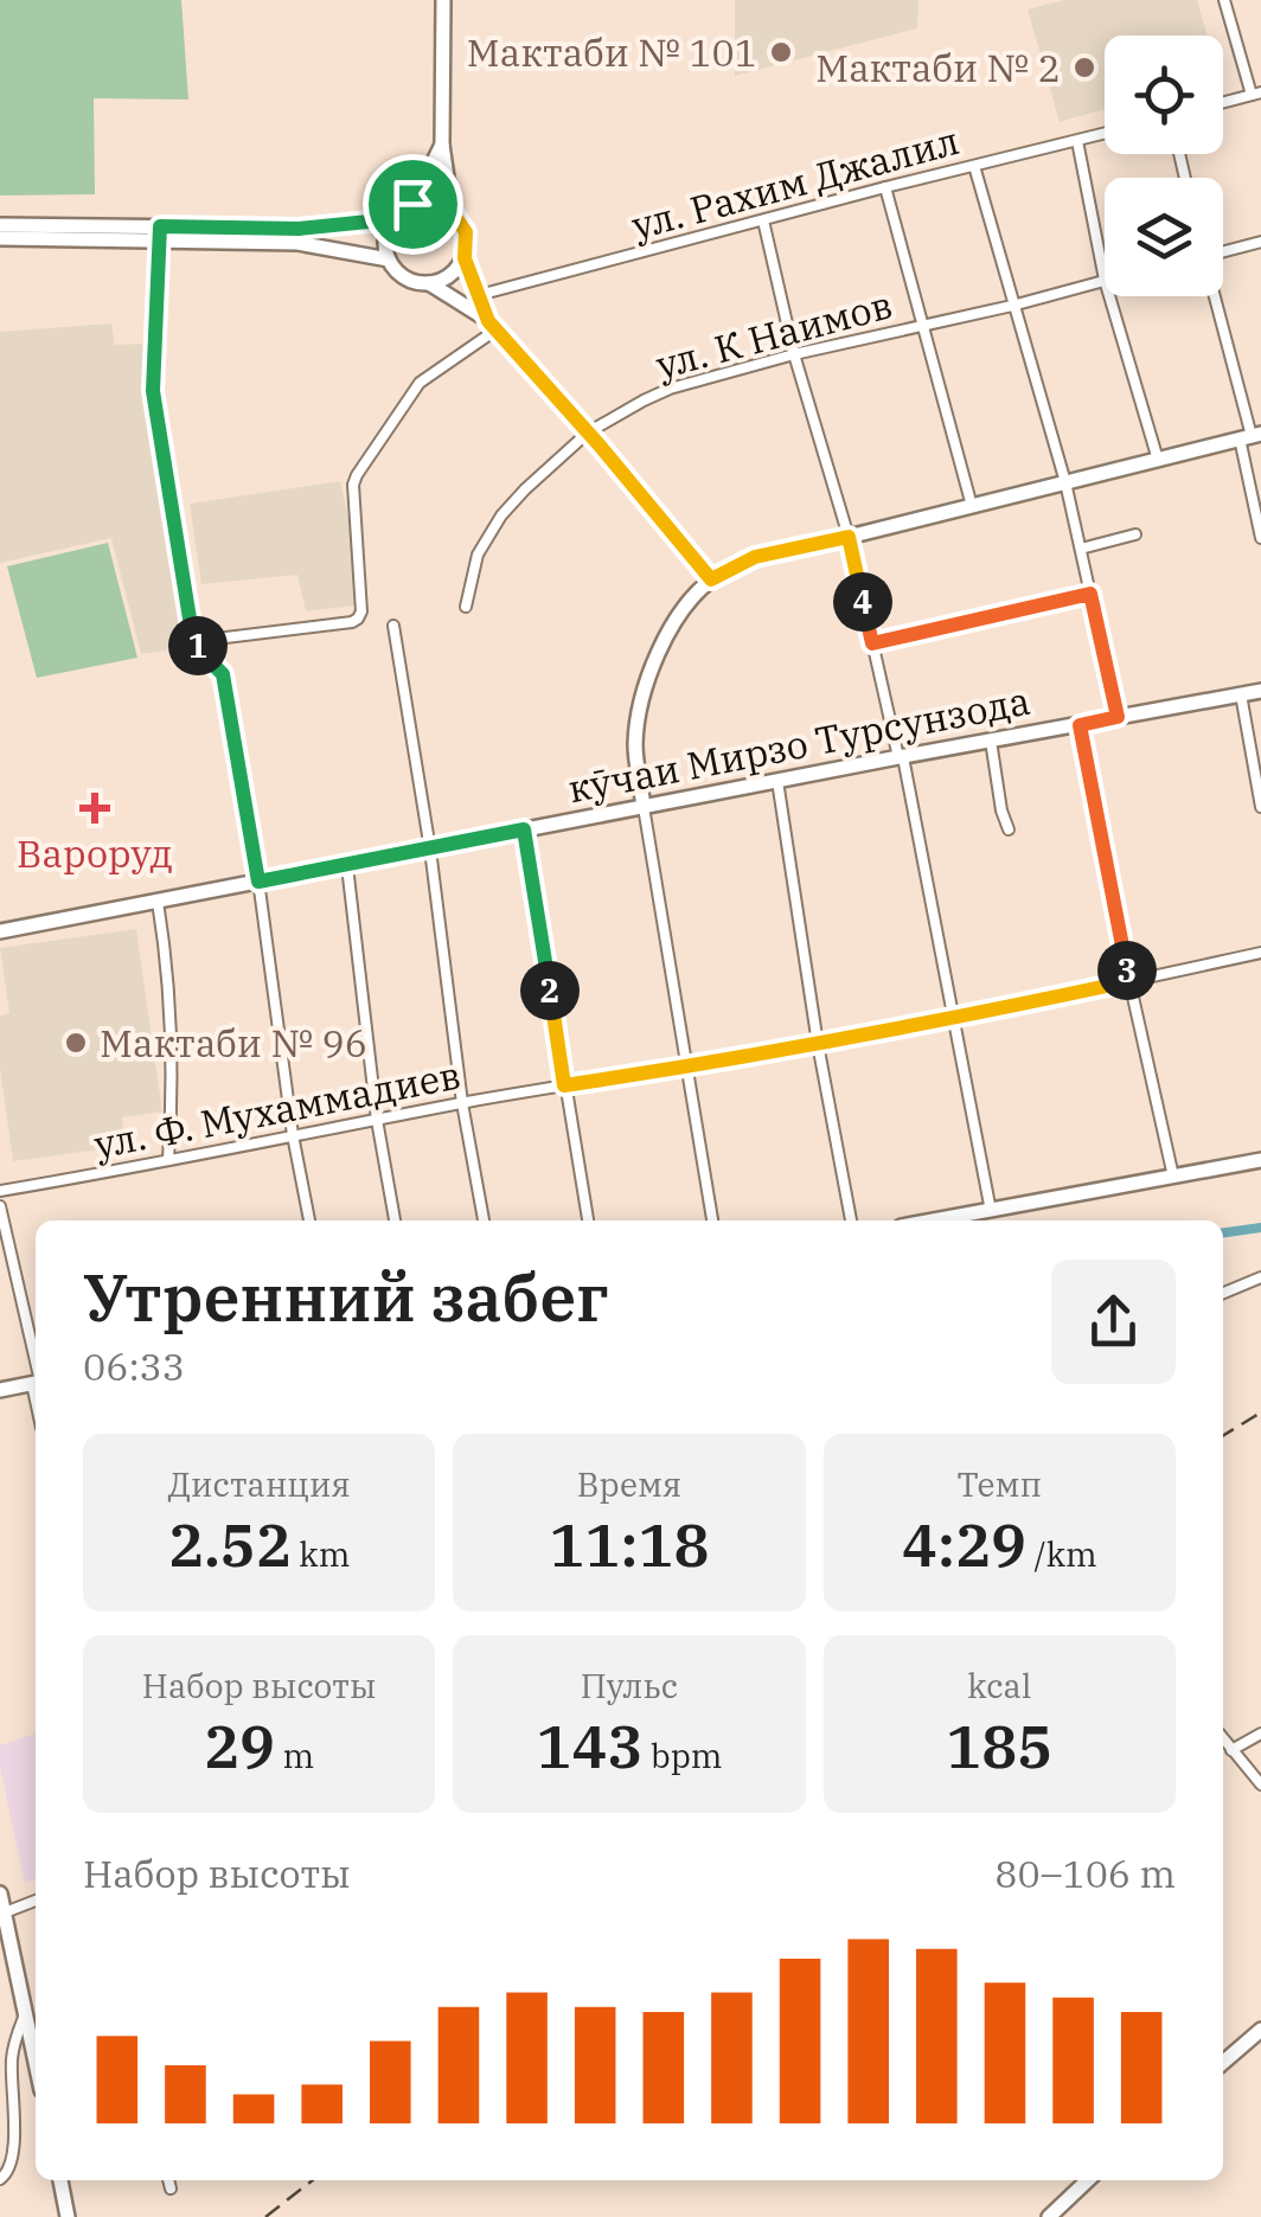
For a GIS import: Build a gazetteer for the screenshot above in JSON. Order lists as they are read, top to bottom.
{
  "streets": {
    "street": [
      "ул. Рахим Джалил",
      "ул. К Наимов",
      "кӯчаи Мирзо Турсунзода",
      "ул. Ф. Мухаммадиев"
    ]
  },
  "places": {
    "other": ["Мактаби № 101", "Мактаби № 2", "Мактаби № 96"],
    "health": ["Вароруд"]
  },
  "page": {
    "pins": [
      "4",
      "1",
      "3",
      "2"
    ],
    "heading": ["Утренний забег", "06:33"],
    "stats": [
      ["Дистанция", "2.52 km"],
      ["Время", "11:18"],
      ["Темп", "4:29 /km"],
      ["Набор высоты", "29 m"],
      ["Пульс", "143 bpm"],
      ["kcal", "185"]
    ],
    "chart": ["Набор высоты", "80–106 m"]
  }
}
